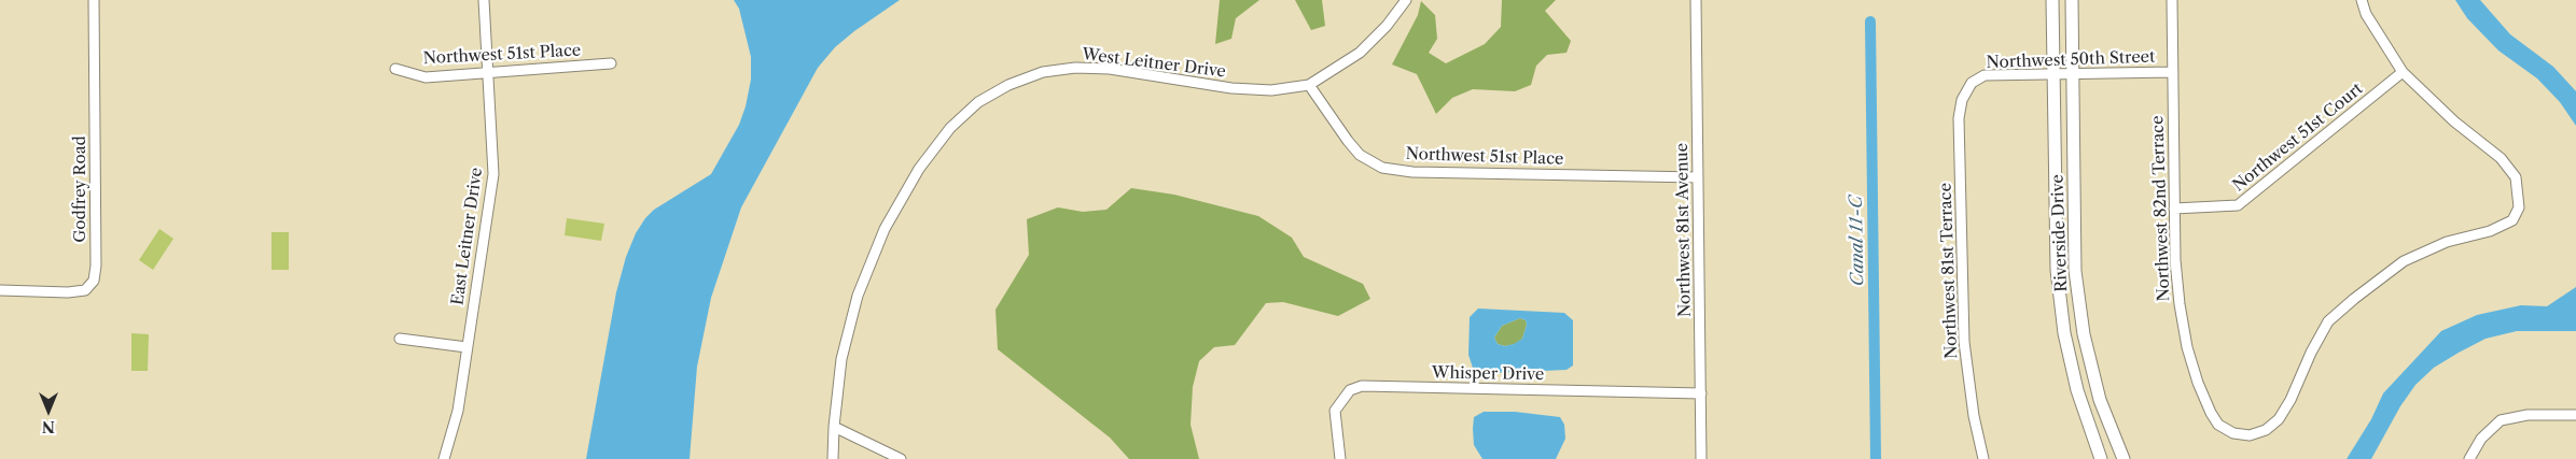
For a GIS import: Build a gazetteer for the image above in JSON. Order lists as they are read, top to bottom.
{
  "streets": {
    "street": [
      "Northwest 51st Place",
      "Northwest 50th Street",
      "West Leitner Drive",
      "Northwest 51st Court",
      "Godfrey Road",
      "Northwest 82nd Terrace",
      "Northwest 81st Avenue",
      "Riverside Drive",
      "East Leitner Drive",
      "Northwest 81st Terrace",
      "Whisper Drive"
    ]
  },
  "crossings": [
    ["Northwest 51st Place", "West Leitner Drive"],
    ["Northwest 51st Place", "Northwest 81st Avenue"],
    ["Northwest 51st Place", "East Leitner Drive"],
    ["Northwest 50th Street", "Northwest 82nd Terrace"],
    ["Northwest 50th Street", "Riverside Drive"],
    ["Northwest 50th Street", "Northwest 81st Terrace"],
    ["Northwest 51st Court", "Northwest 82nd Terrace"],
    ["Northwest 81st Avenue", "Whisper Drive"]
  ],
  "water": ["Canal 11-C"],
  "north": "bottom"
}
